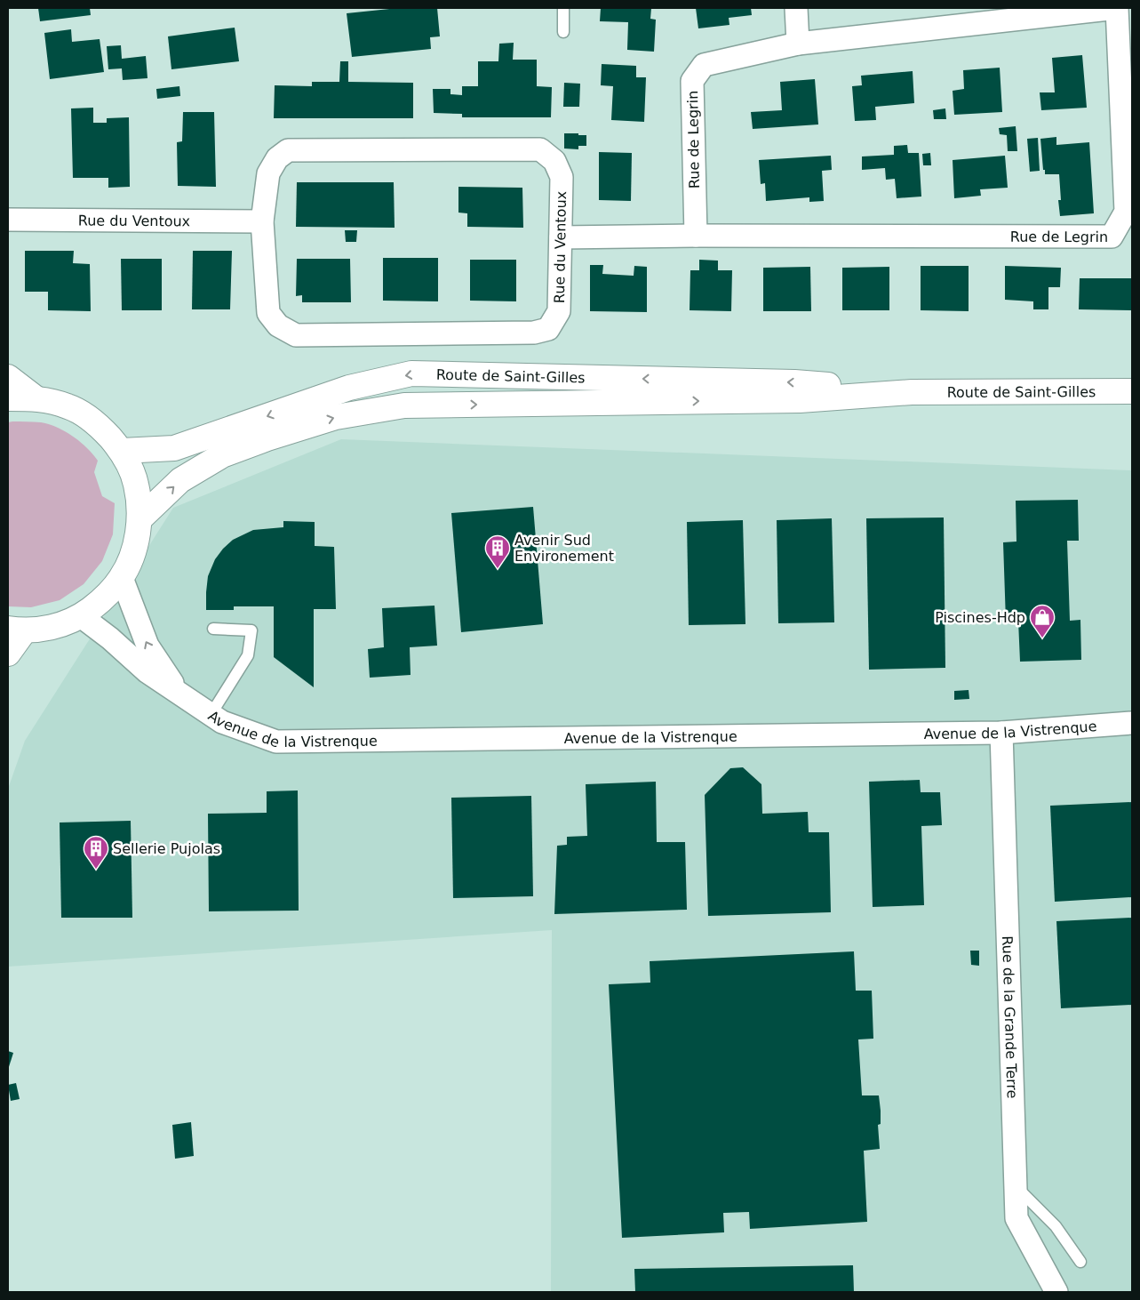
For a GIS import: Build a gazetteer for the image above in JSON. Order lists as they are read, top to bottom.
{
  "streets": {
    "main road": ["Route de Saint-Gilles"],
    "street": [
      "Rue de Legrin",
      "Rue du Ventoux",
      "Avenue de la Vistrenque",
      "Rue de la Grande Terre"
    ]
  },
  "crossings": [
    ["Rue de Legrin", "Rue du Ventoux"],
    ["Avenue de la Vistrenque", "Rue de la Grande Terre"]
  ],
  "places": {
    "building": ["Avenir Sud Environement", "Sellerie Pujolas"],
    "shop": ["Piscines-Hdp"]
  }
}
